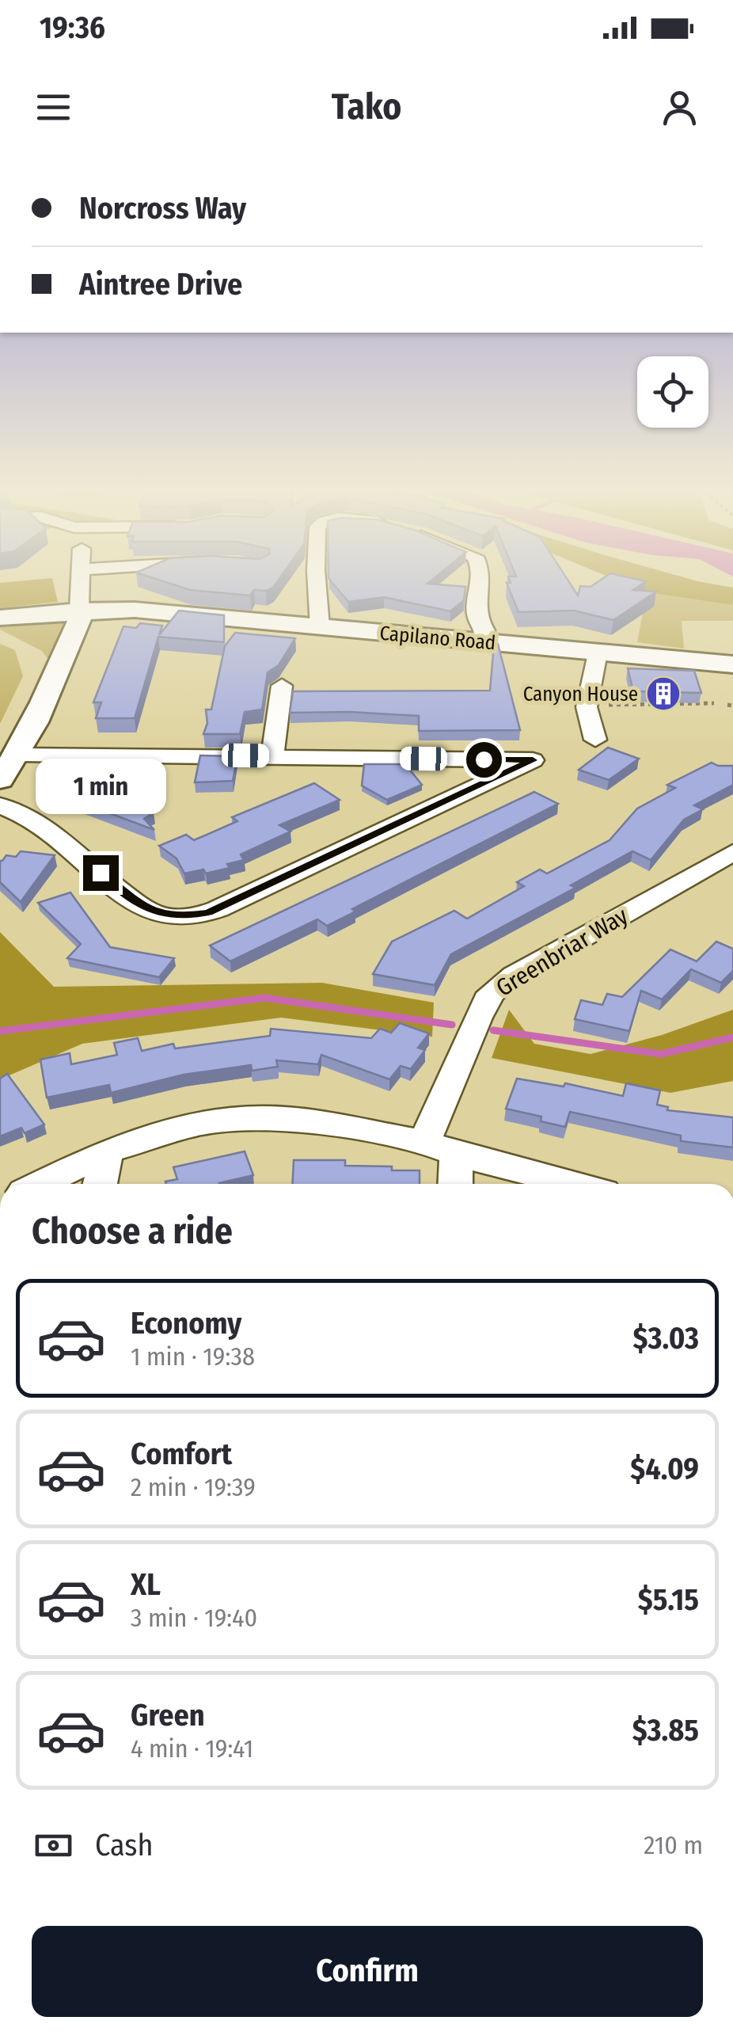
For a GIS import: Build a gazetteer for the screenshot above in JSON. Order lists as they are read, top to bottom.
{
  "streets": {
    "main road": ["Capilano Road"],
    "street": ["Greenbriar Way"]
  },
  "places": {
    "building": ["Canyon House"]
  },
  "page": {
    "status": "19:36",
    "header": "Tako",
    "banner": ["Norcross Way", "Aintree Drive"],
    "bubble": "1 min",
    "heading": "Choose a ride",
    "list": [
      {
        "name": "Economy",
        "note": "1 min · 19:38",
        "value": "$3.03"
      },
      {
        "name": "Comfort",
        "note": "2 min · 19:39",
        "value": "$4.09"
      },
      {
        "name": "XL",
        "note": "3 min · 19:40",
        "value": "$5.15"
      },
      {
        "name": "Green",
        "note": "4 min · 19:41",
        "value": "$3.85"
      }
    ],
    "pay": ["Cash", "210 m"],
    "buttons": "Confirm"
  }
}
